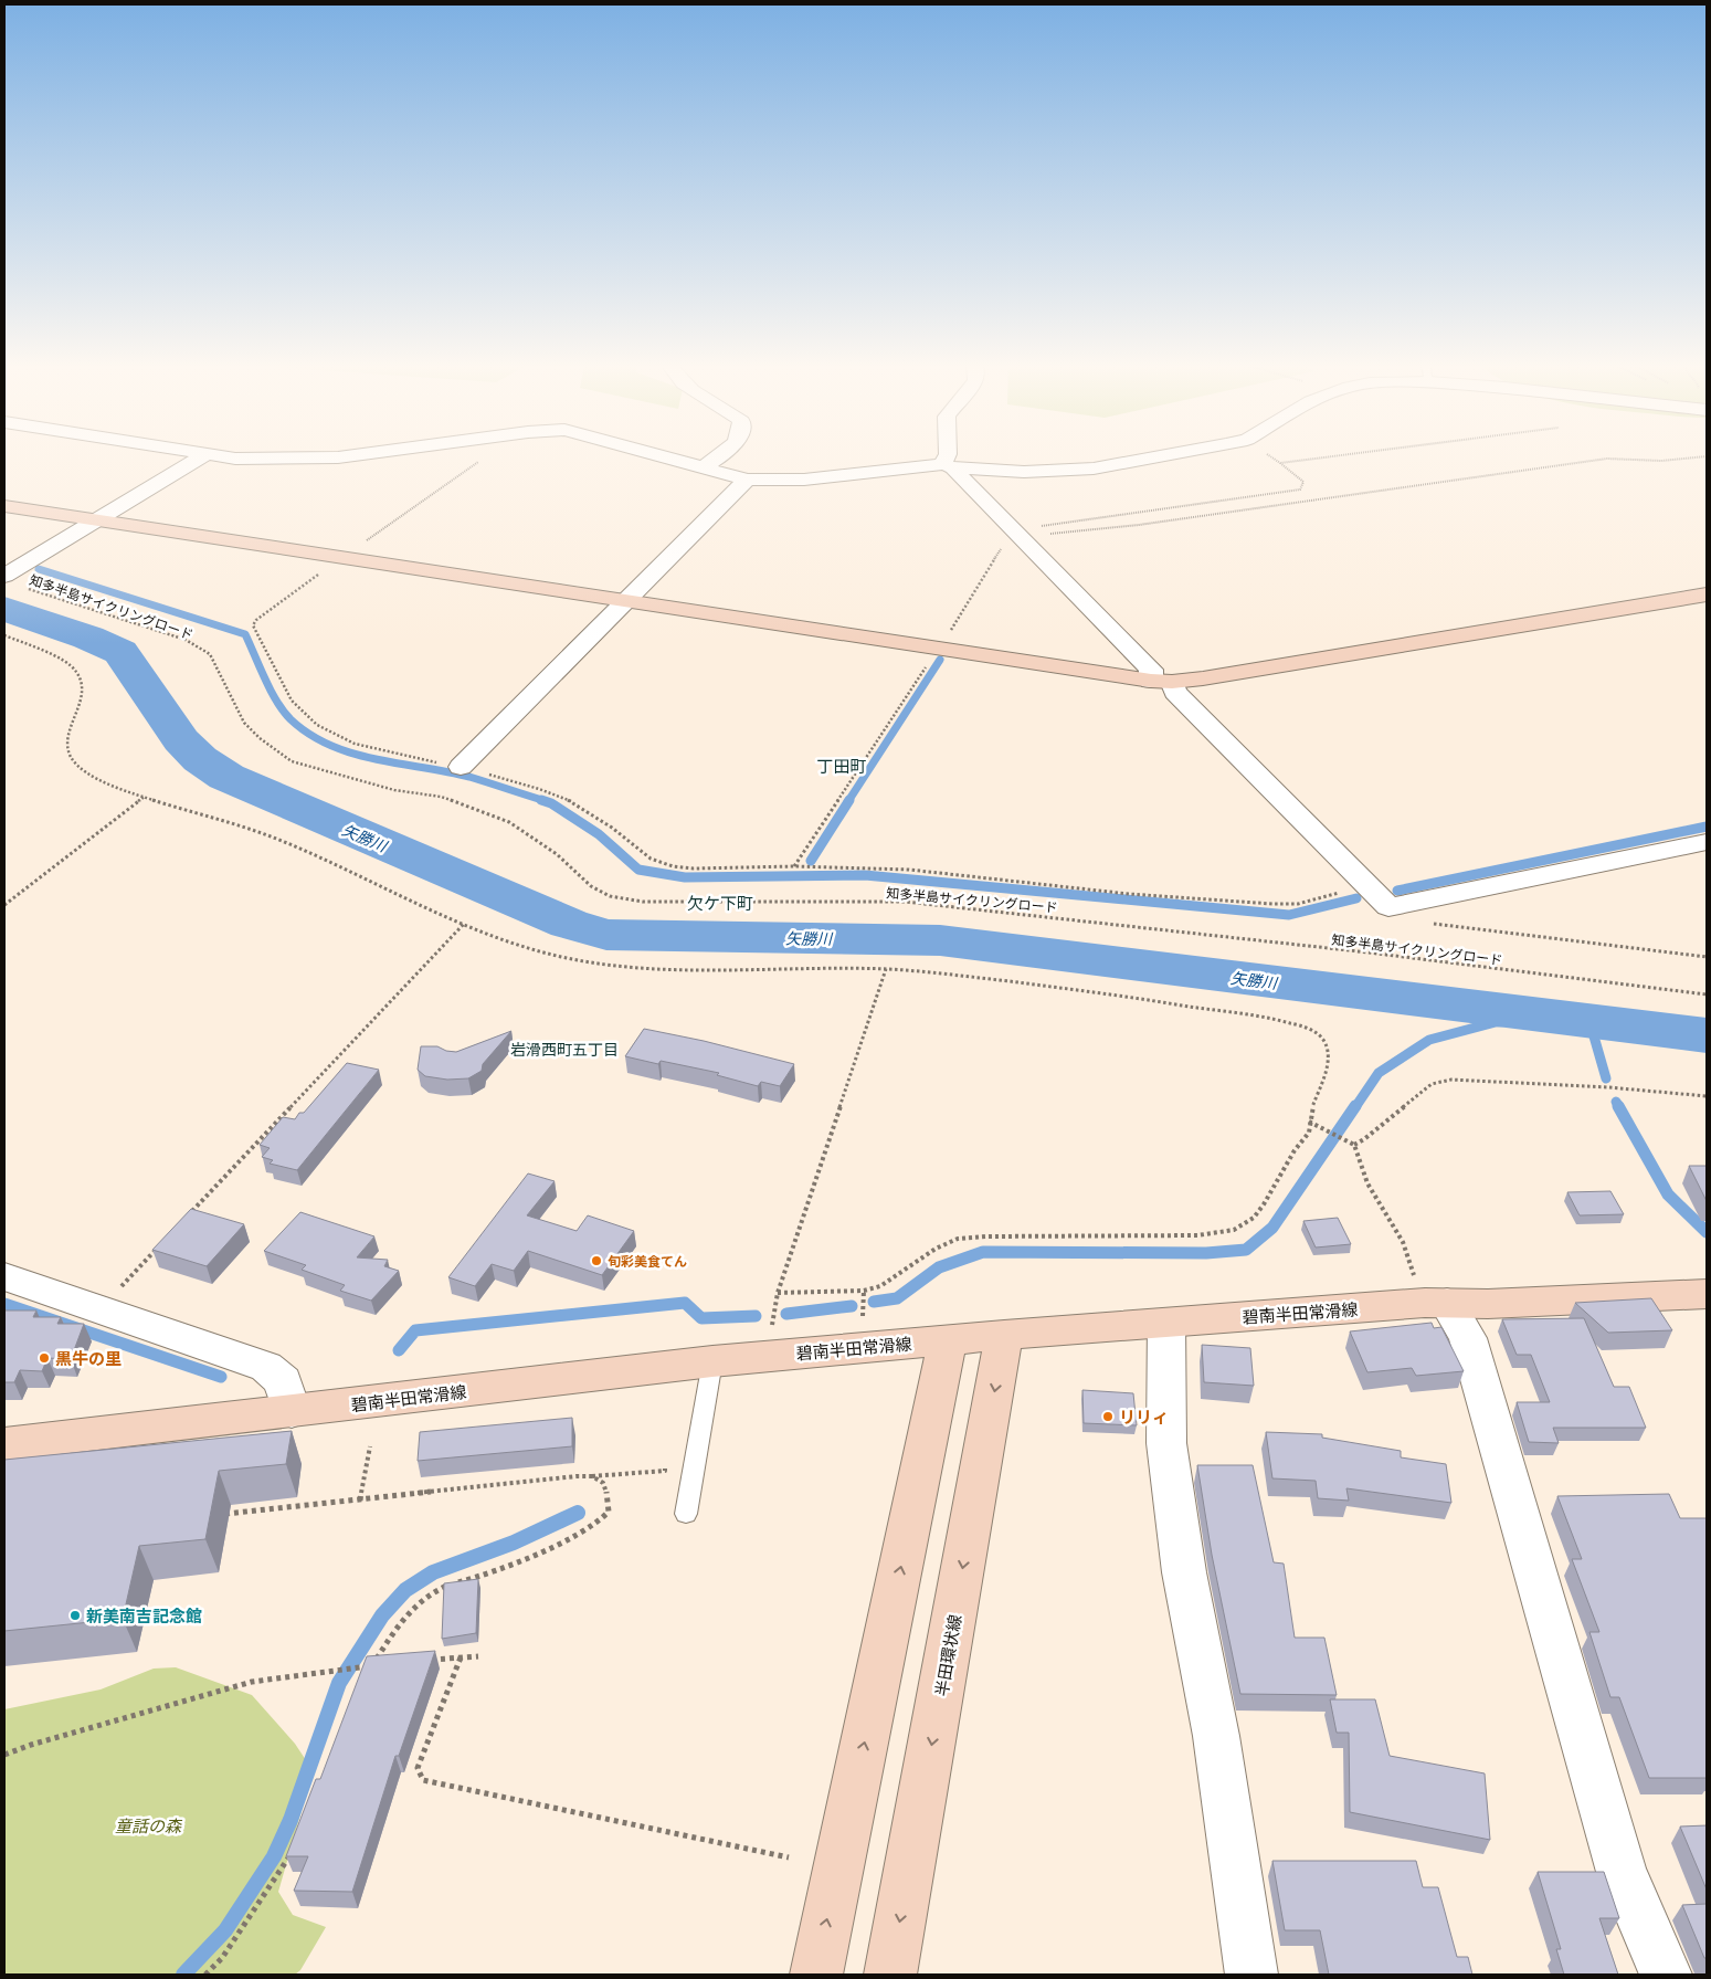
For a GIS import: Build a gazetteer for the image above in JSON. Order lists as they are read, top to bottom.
{
  "streets": {
    "street": ["碧南半田常滑線", "半田環状線"],
    "path": ["知多半島サイクリングロード"]
  },
  "crossings": [
    ["碧南半田常滑線", "半田環状線"]
  ],
  "districts": ["丁田町", "欠ケ下町", "岩滑西町五丁目"],
  "water": ["矢勝川"],
  "parks": ["童話の森"],
  "places": [
    "旬彩美食てん",
    "黒牛の里",
    "リリィ",
    "新美南吉記念館"
  ]
}
